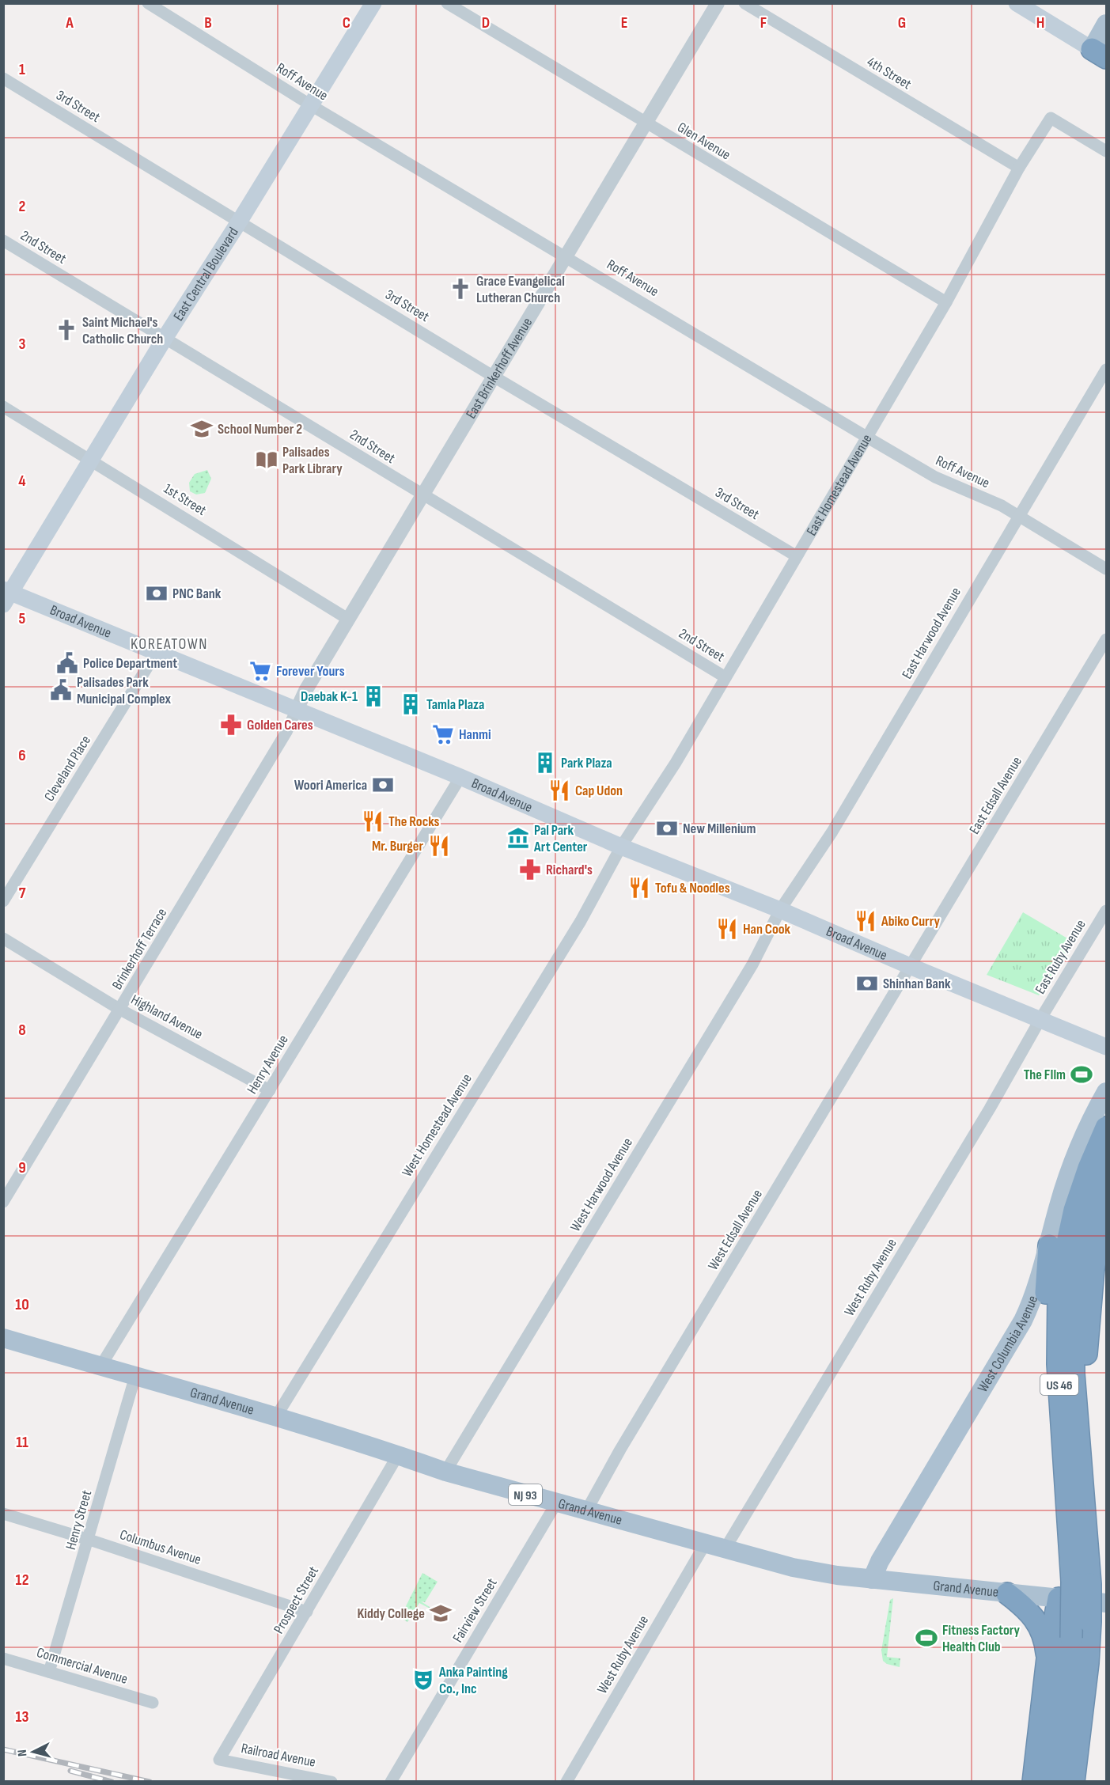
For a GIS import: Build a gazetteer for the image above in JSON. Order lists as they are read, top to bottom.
{
  "streets": {
    "highway": ["US 46"],
    "main road": [
      "East Central Boulevard",
      "Broad Avenue",
      "West Columbia Avenue",
      "Grand Avenue",
      "NJ 93"
    ],
    "street": [
      "4th Street",
      "Roff Avenue",
      "3rd Street",
      "Glen Avenue",
      "2nd Street",
      "East Brinkerhoff Avenue",
      "East Homestead Avenue",
      "1st Street",
      "East Harwood Avenue",
      "Cleveland Place",
      "East Edsall Avenue",
      "Brinkerhoff Terrace",
      "East Ruby Avenue",
      "Highland Avenue",
      "Henry Avenue",
      "West Homestead Avenue",
      "West Harwood Avenue",
      "West Edsall Avenue",
      "West Ruby Avenue",
      "Henry Street",
      "Columbus Avenue",
      "Prospect Street",
      "Fairview Street",
      "Commercial Avenue",
      "Railroad Avenue"
    ]
  },
  "crossings": [
    ["4th Street", "East Homestead Avenue"],
    ["Roff Avenue", "East Central Boulevard"],
    ["Roff Avenue", "East Brinkerhoff Avenue"],
    ["Roff Avenue", "East Homestead Avenue"],
    ["Roff Avenue", "East Harwood Avenue"],
    ["3rd Street", "East Central Boulevard"],
    ["3rd Street", "East Brinkerhoff Avenue"],
    ["3rd Street", "East Homestead Avenue"],
    ["Glen Avenue", "East Brinkerhoff Avenue"],
    ["Glen Avenue", "East Homestead Avenue"],
    ["2nd Street", "East Central Boulevard"],
    ["2nd Street", "East Brinkerhoff Avenue"],
    ["2nd Street", "East Homestead Avenue"],
    ["East Central Boulevard", "1st Street"],
    ["East Central Boulevard", "Broad Avenue"],
    ["East Brinkerhoff Avenue", "1st Street"],
    ["East Brinkerhoff Avenue", "Broad Avenue"],
    ["East Brinkerhoff Avenue", "Brinkerhoff Terrace"],
    ["East Homestead Avenue", "Broad Avenue"],
    ["East Homestead Avenue", "West Homestead Avenue"],
    ["Broad Avenue", "East Harwood Avenue"],
    ["Broad Avenue", "Cleveland Place"],
    ["Broad Avenue", "East Edsall Avenue"],
    ["Broad Avenue", "Brinkerhoff Terrace"],
    ["Broad Avenue", "East Ruby Avenue"],
    ["Broad Avenue", "Henry Avenue"],
    ["Broad Avenue", "West Homestead Avenue"],
    ["Broad Avenue", "West Harwood Avenue"],
    ["Broad Avenue", "West Edsall Avenue"],
    ["Broad Avenue", "West Ruby Avenue"],
    ["East Harwood Avenue", "West Harwood Avenue"],
    ["East Edsall Avenue", "West Edsall Avenue"],
    ["Brinkerhoff Terrace", "Highland Avenue"],
    ["East Ruby Avenue", "West Ruby Avenue"],
    ["Highland Avenue", "Henry Avenue"],
    ["Henry Avenue", "Grand Avenue"],
    ["West Homestead Avenue", "Grand Avenue"],
    ["West Harwood Avenue", "Grand Avenue"],
    ["West Edsall Avenue", "Grand Avenue"],
    ["West Ruby Avenue", "Grand Avenue"],
    ["West Columbia Avenue", "Grand Avenue"],
    ["Grand Avenue", "Henry Street"],
    ["Grand Avenue", "Prospect Street"],
    ["Grand Avenue", "Fairview Street"],
    ["Henry Street", "Columbus Avenue"],
    ["Henry Street", "Commercial Avenue"],
    ["Columbus Avenue", "Prospect Street"],
    ["Prospect Street", "Railroad Avenue"]
  ],
  "districts": ["KOREATOWN"],
  "places": {
    "church": ["Grace Evangelical Lutheran Church", "Saint Michael's Catholic Church"],
    "school or university": ["School Number 2", "Kiddy College"],
    "library": ["Palisades Park Library"],
    "bank": [
      "PNC Bank",
      "Woori America",
      "New Millenium",
      "Shinhan Bank"
    ],
    "public building": ["Police Department", "Palisades Park Municipal Complex"],
    "supermarket": ["Forever Yours", "Hanmi"],
    "building": ["Daebak K-1", "Tamla Plaza", "Park Plaza"],
    "pharmacy": ["Golden Cares", "Richard's"],
    "restaurant": [
      "Cap Udon",
      "The Rocks",
      "Mr. Burger",
      "Tofu & Noodles",
      "Abiko Curry",
      "Han Cook"
    ],
    "museum": ["Pal Park Art Center"],
    "sports": ["The FIlm", "Fitness Factory Health Club"],
    "theatre": ["Anka Painting Co., Inc"]
  },
  "north": "left",
  "grid": {
    "columns": [
      "A",
      "B",
      "C",
      "D",
      "E",
      "F",
      "G",
      "H"
    ],
    "rows": [
      "1",
      "2",
      "3",
      "4",
      "5",
      "6",
      "7",
      "8",
      "9",
      "10",
      "11",
      "12",
      "13"
    ]
  }
}
